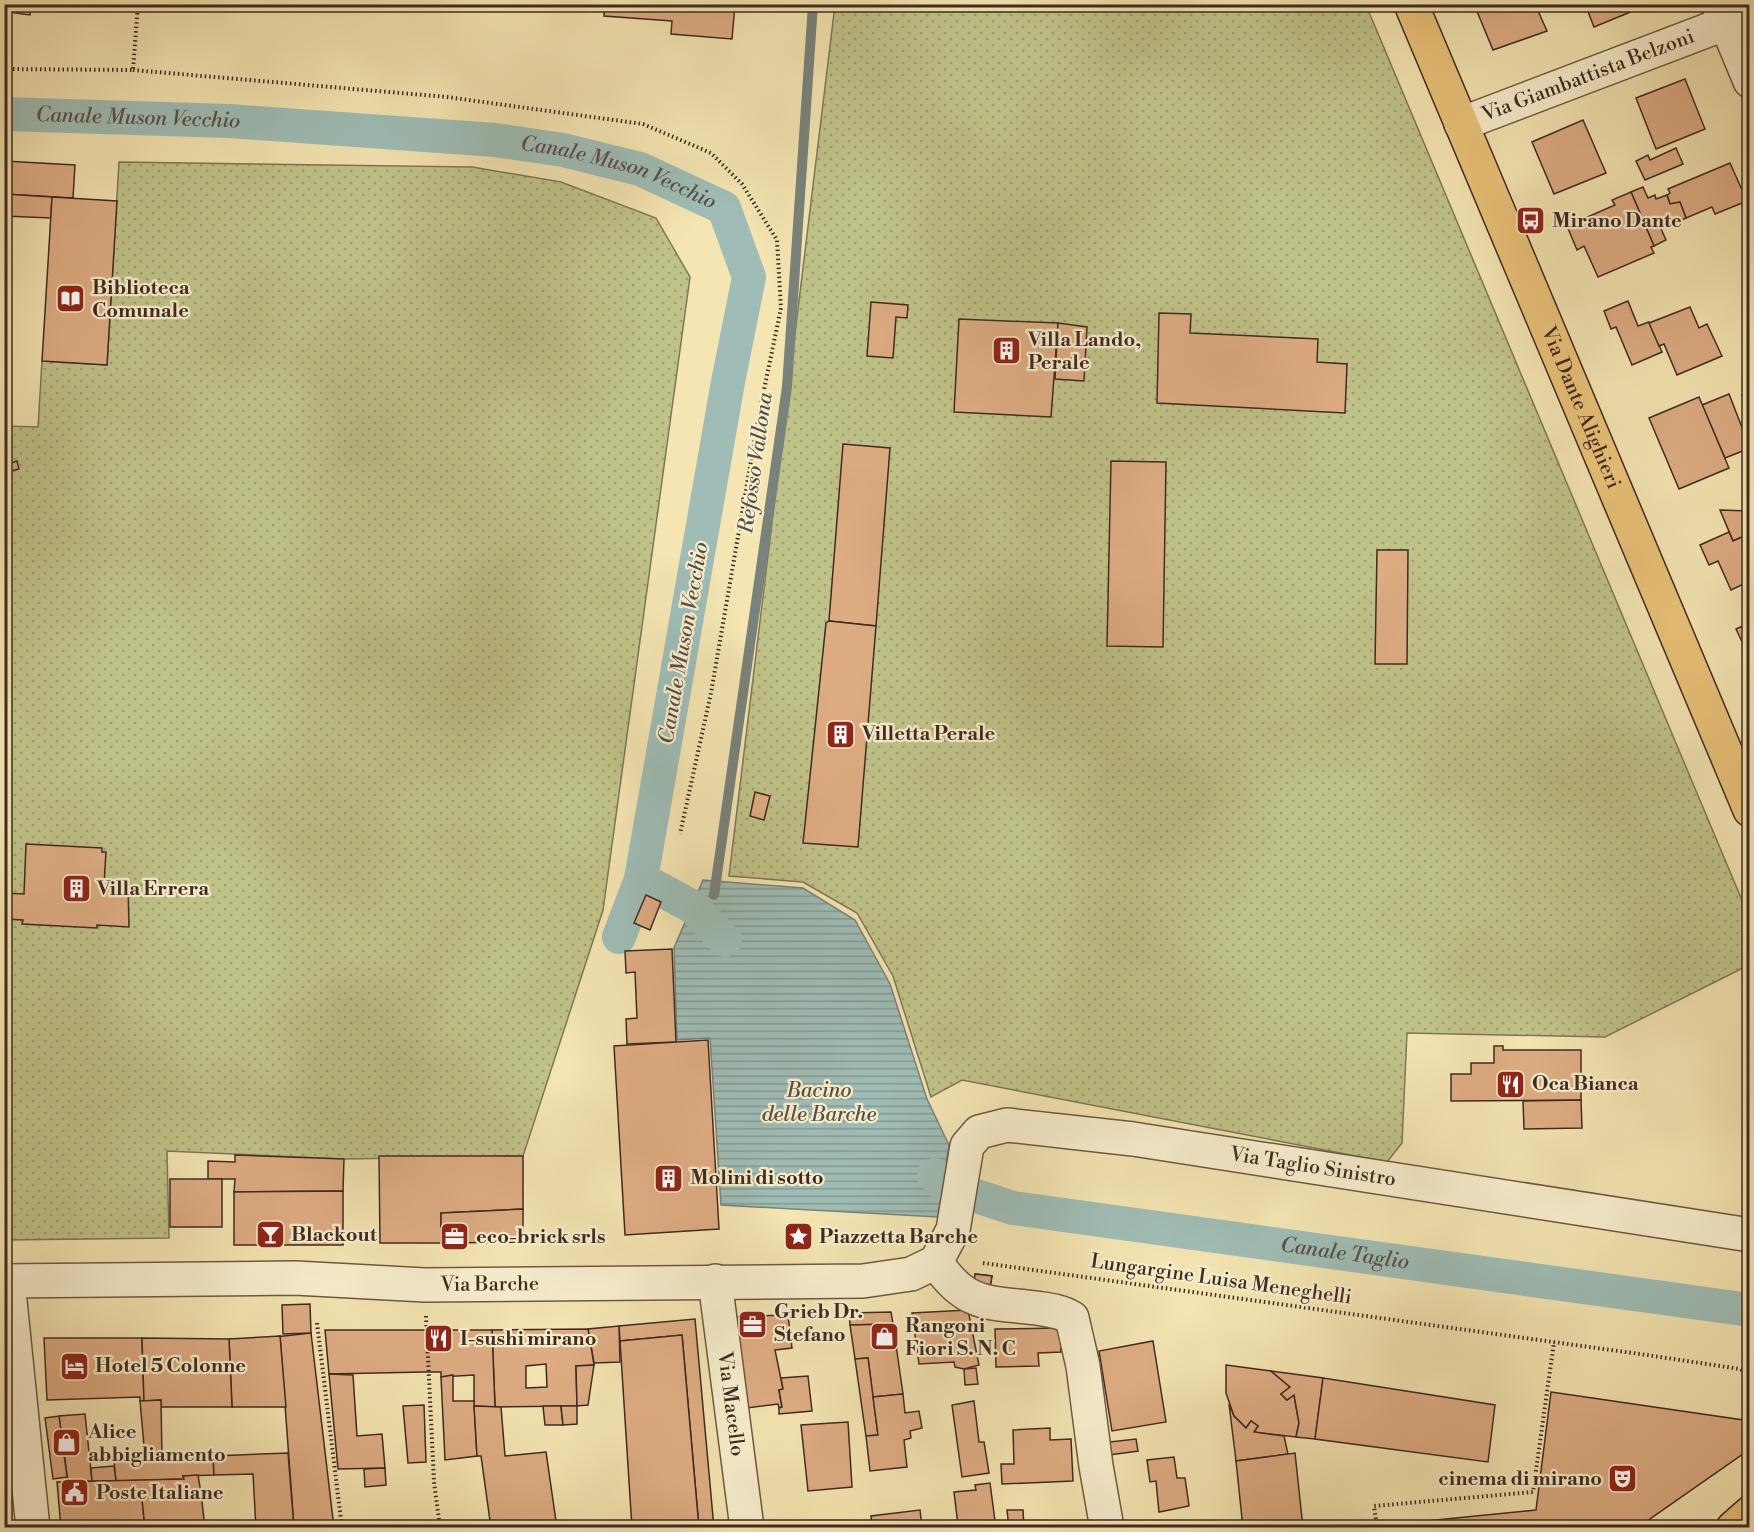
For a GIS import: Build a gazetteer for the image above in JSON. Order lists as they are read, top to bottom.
{
  "streets": {
    "main road": ["Via Dante Alighieri"],
    "street": [
      "Via Giambattista Belzoni",
      "Via Taglio Sinistro",
      "Via Barche",
      "Via Macello"
    ],
    "path": ["Lungargine Luisa Meneghelli"]
  },
  "crossings": [
    ["Via Giambattista Belzoni", "Via Dante Alighieri"],
    ["Via Taglio Sinistro", "Via Barche"],
    ["Via Barche", "Via Macello"]
  ],
  "water": [
    "Canale Muson Vecchio",
    "Refosso Vallona",
    "Bacino delle Barche",
    "Canale Taglio"
  ],
  "places": {
    "bus stop": ["Mirano Dante"],
    "library": ["Biblioteca Comunale"],
    "building": [
      "Villa Lando, Perale",
      "Villetta Perale",
      "Villa Errera",
      "Molini di sotto"
    ],
    "restaurant": ["Oca Bianca", "I-sushi mirano"],
    "bar": ["Blackout"],
    "office": ["eco-brick srls", "Grieb Dr. Stefano"],
    "place": ["Piazzetta Barche"],
    "shop": ["Rangoni Fiori S. N. C", "Alice abbigliamento"],
    "hotel": ["Hotel 5 Colonne"],
    "theatre": ["cinema di mirano"],
    "public building": ["Poste Italiane"]
  }
}
